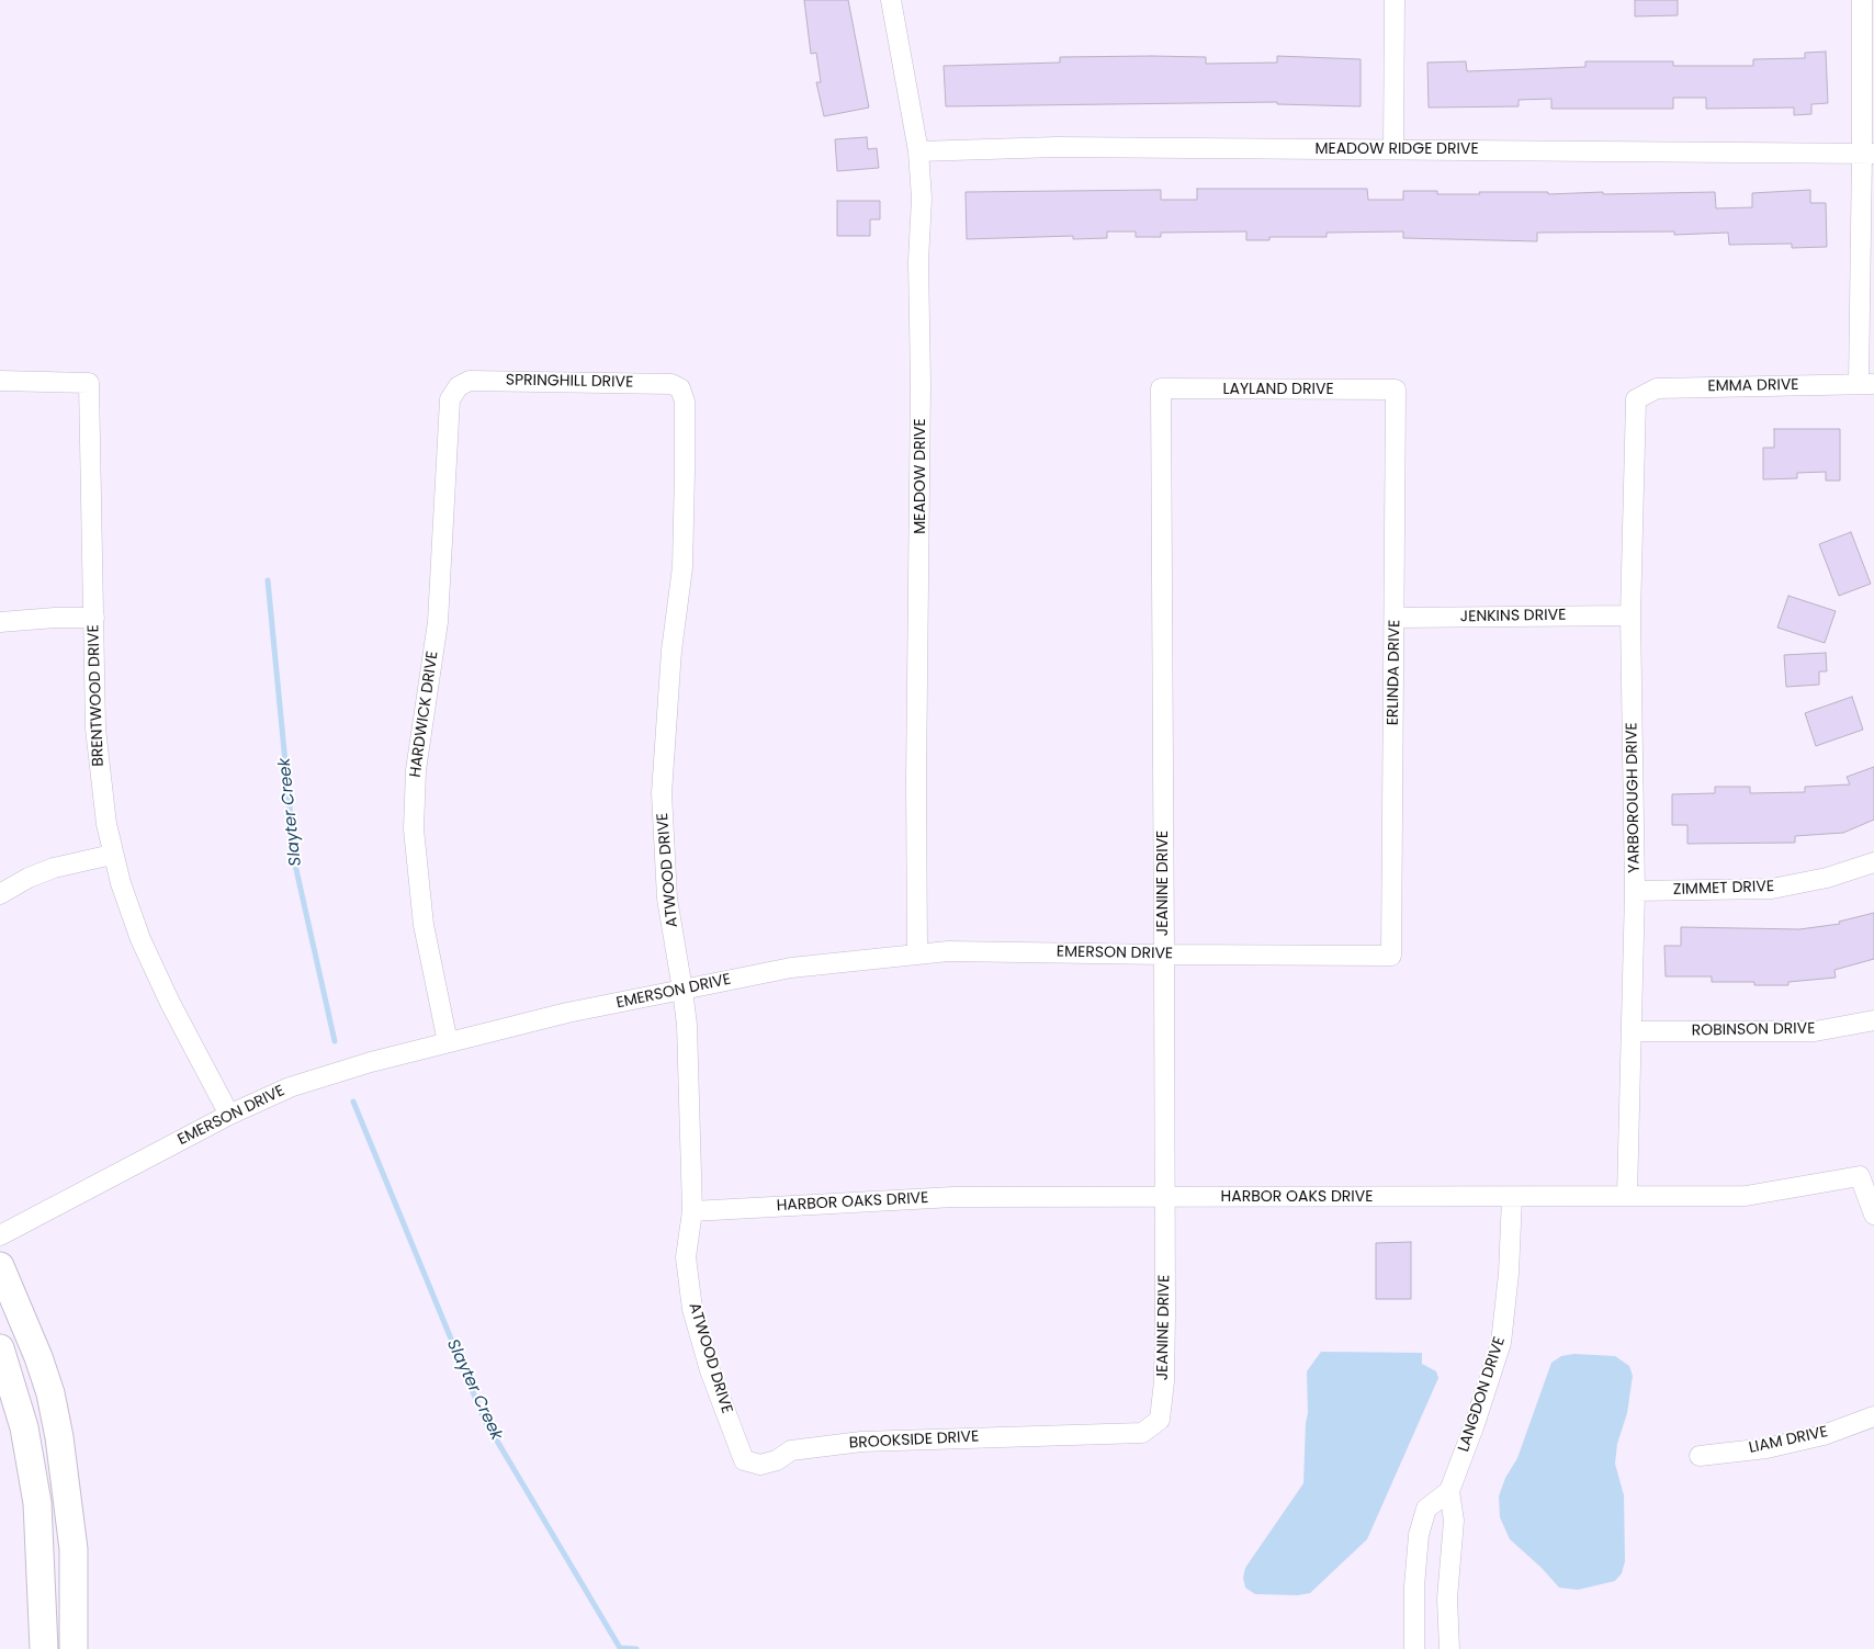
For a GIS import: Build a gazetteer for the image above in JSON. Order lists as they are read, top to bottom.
{
  "streets": {
    "street": [
      "MEADOW RIDGE DRIVE",
      "SPRINGHILL DRIVE",
      "EMMA DRIVE",
      "LAYLAND DRIVE",
      "MEADOW DRIVE",
      "JENKINS DRIVE",
      "ERLINDA DRIVE",
      "BRENTWOOD DRIVE",
      "HARDWICK DRIVE",
      "YARBOROUGH DRIVE",
      "ATWOOD DRIVE",
      "JEANINE DRIVE",
      "ZIMMET DRIVE",
      "EMERSON DRIVE",
      "ROBINSON DRIVE",
      "HARBOR OAKS DRIVE",
      "LANGDON DRIVE",
      "BROOKSIDE DRIVE",
      "LIAM DRIVE"
    ]
  },
  "crossings": [
    ["MEADOW RIDGE DRIVE", "MEADOW DRIVE"],
    ["SPRINGHILL DRIVE", "HARDWICK DRIVE"],
    ["SPRINGHILL DRIVE", "ATWOOD DRIVE"],
    ["EMMA DRIVE", "YARBOROUGH DRIVE"],
    ["LAYLAND DRIVE", "ERLINDA DRIVE"],
    ["LAYLAND DRIVE", "JEANINE DRIVE"],
    ["MEADOW DRIVE", "EMERSON DRIVE"],
    ["JENKINS DRIVE", "ERLINDA DRIVE"],
    ["JENKINS DRIVE", "YARBOROUGH DRIVE"],
    ["ERLINDA DRIVE", "EMERSON DRIVE"],
    ["BRENTWOOD DRIVE", "EMERSON DRIVE"],
    ["HARDWICK DRIVE", "EMERSON DRIVE"],
    ["YARBOROUGH DRIVE", "ZIMMET DRIVE"],
    ["YARBOROUGH DRIVE", "ROBINSON DRIVE"],
    ["YARBOROUGH DRIVE", "HARBOR OAKS DRIVE"],
    ["ATWOOD DRIVE", "EMERSON DRIVE"],
    ["ATWOOD DRIVE", "HARBOR OAKS DRIVE"],
    ["ATWOOD DRIVE", "BROOKSIDE DRIVE"],
    ["JEANINE DRIVE", "EMERSON DRIVE"],
    ["JEANINE DRIVE", "HARBOR OAKS DRIVE"],
    ["JEANINE DRIVE", "BROOKSIDE DRIVE"],
    ["HARBOR OAKS DRIVE", "LANGDON DRIVE"]
  ],
  "water": ["Slayter Creek"]
}
